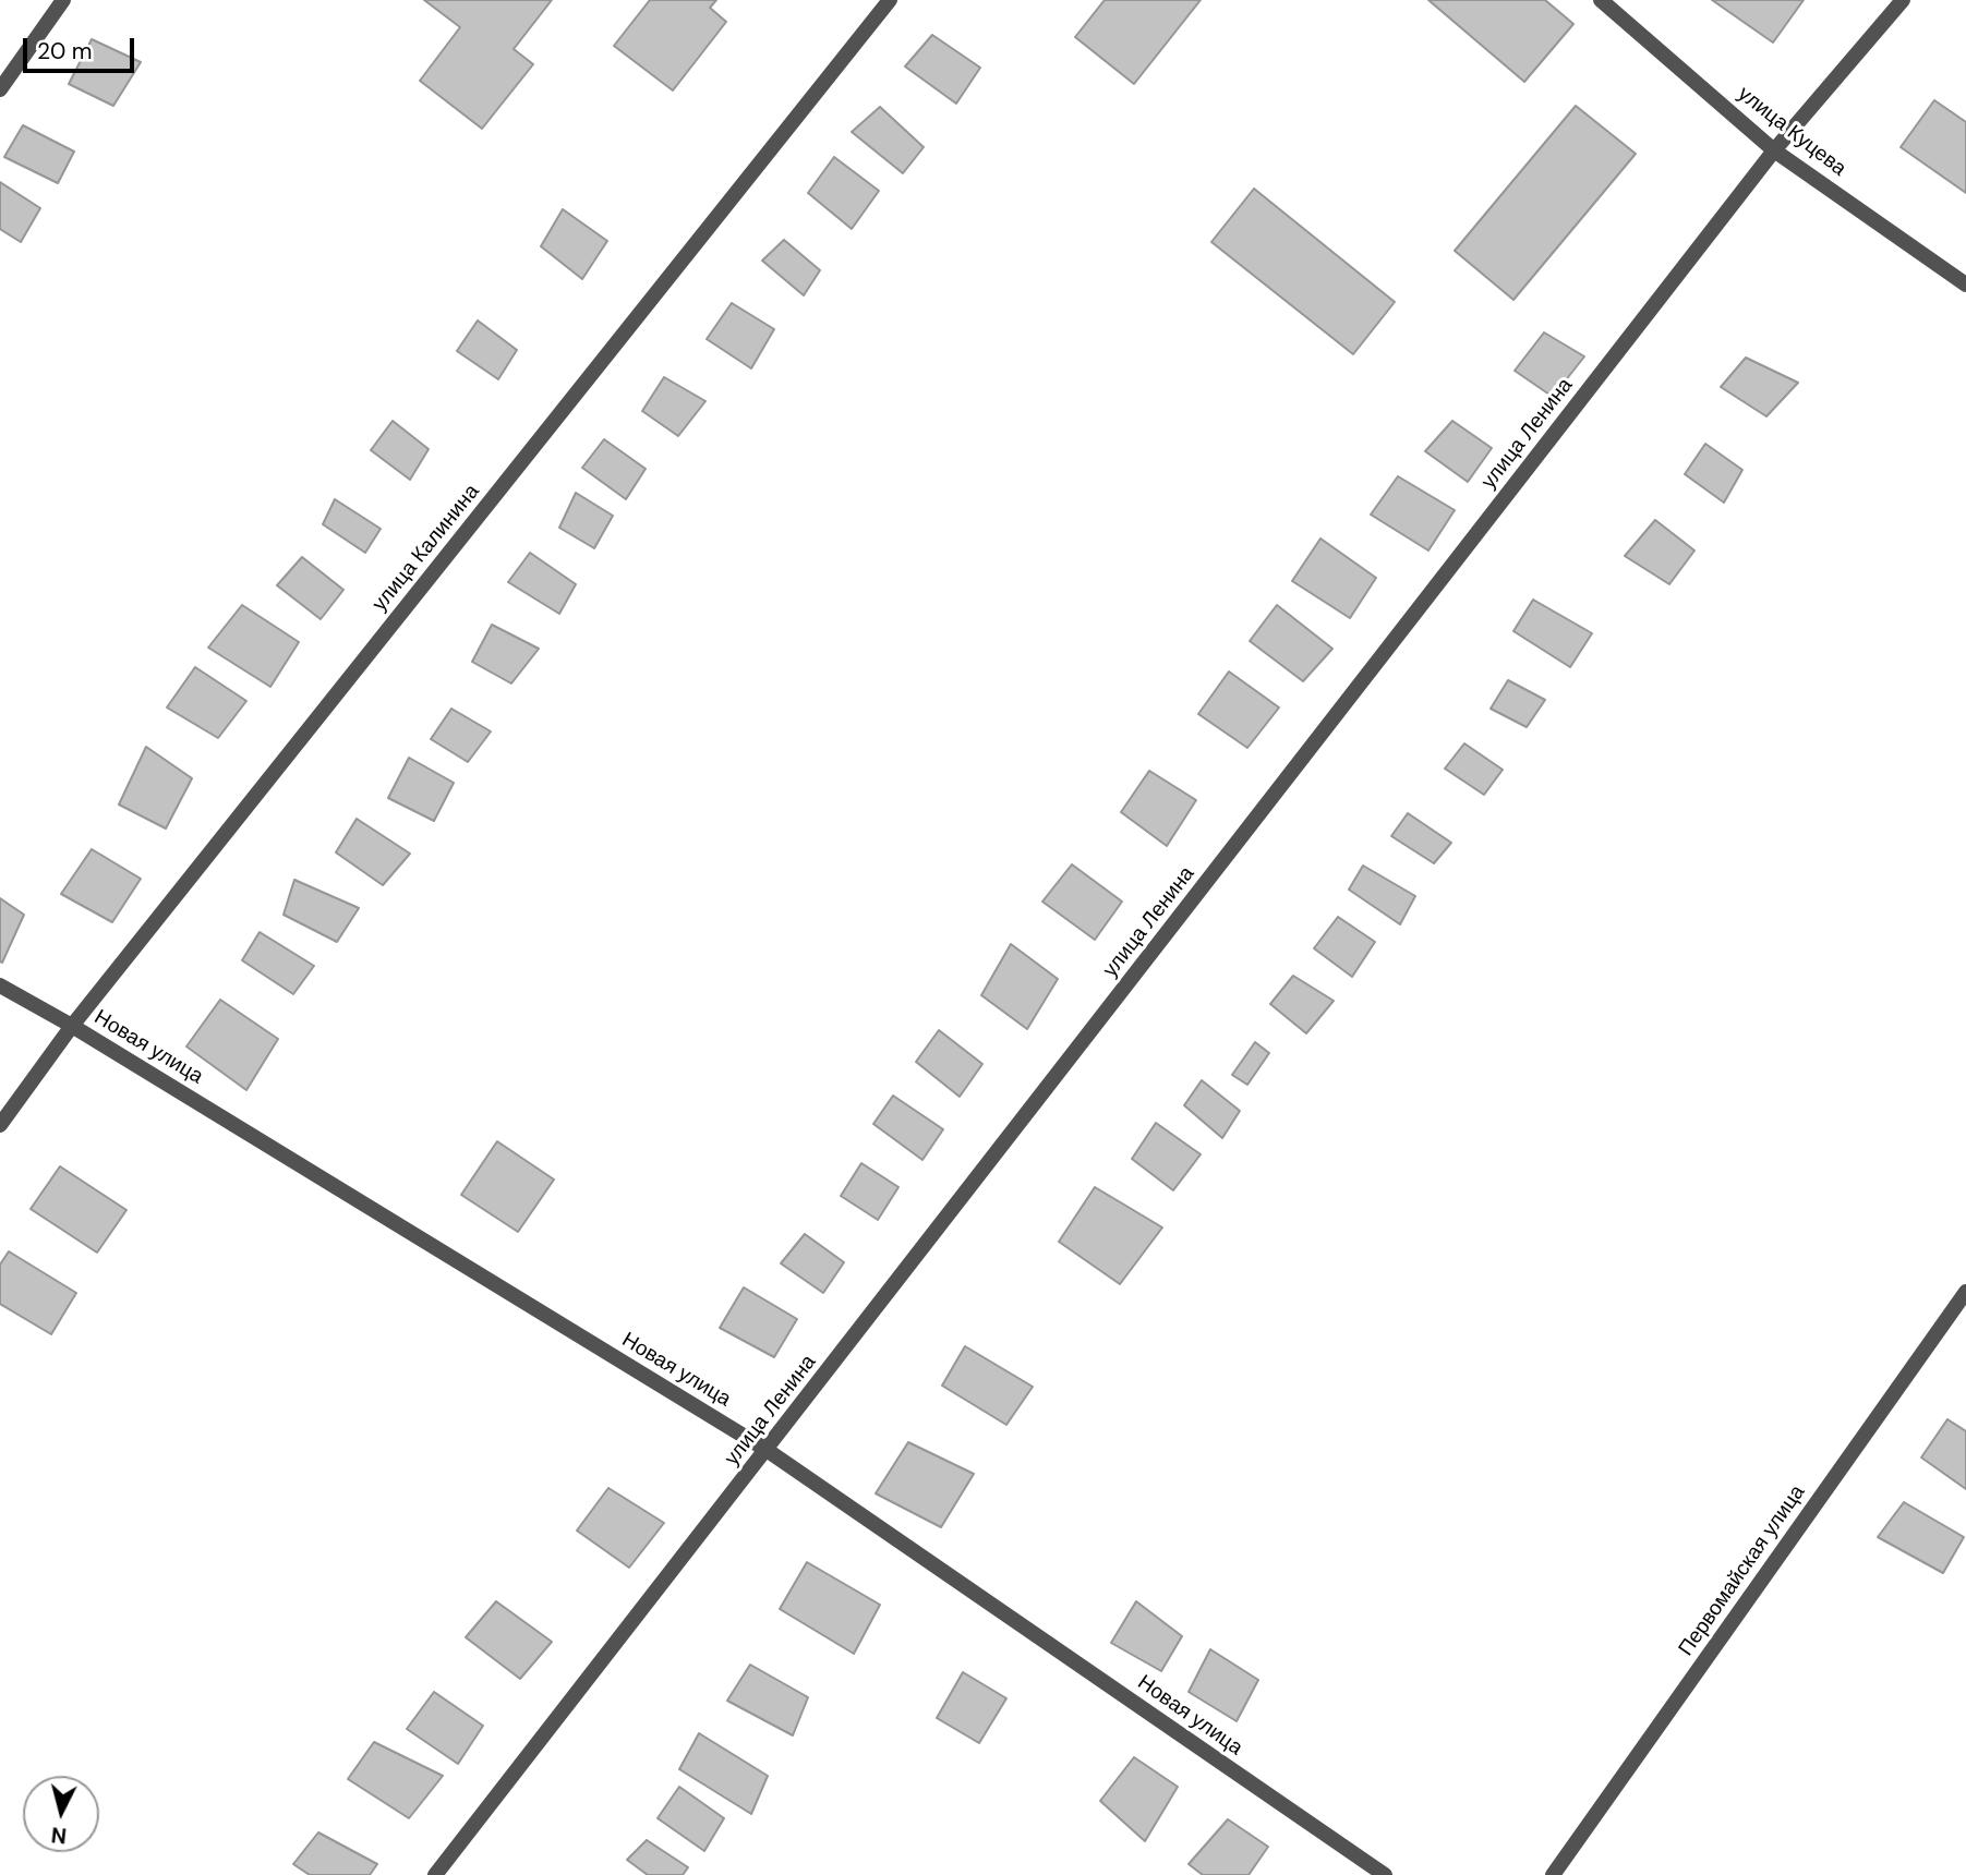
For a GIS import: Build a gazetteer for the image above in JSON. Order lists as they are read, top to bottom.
{
  "streets": {
    "street": [
      "улица Куцева",
      "улица Ленина",
      "улица Калинина",
      "Новая улица",
      "Первомайская улица"
    ]
  },
  "crossings": [
    ["улица Куцева", "улица Ленина"],
    ["улица Ленина", "Новая улица"],
    ["улица Калинина", "Новая улица"]
  ],
  "scale_bar": "20 m",
  "north": "bottom"
}
